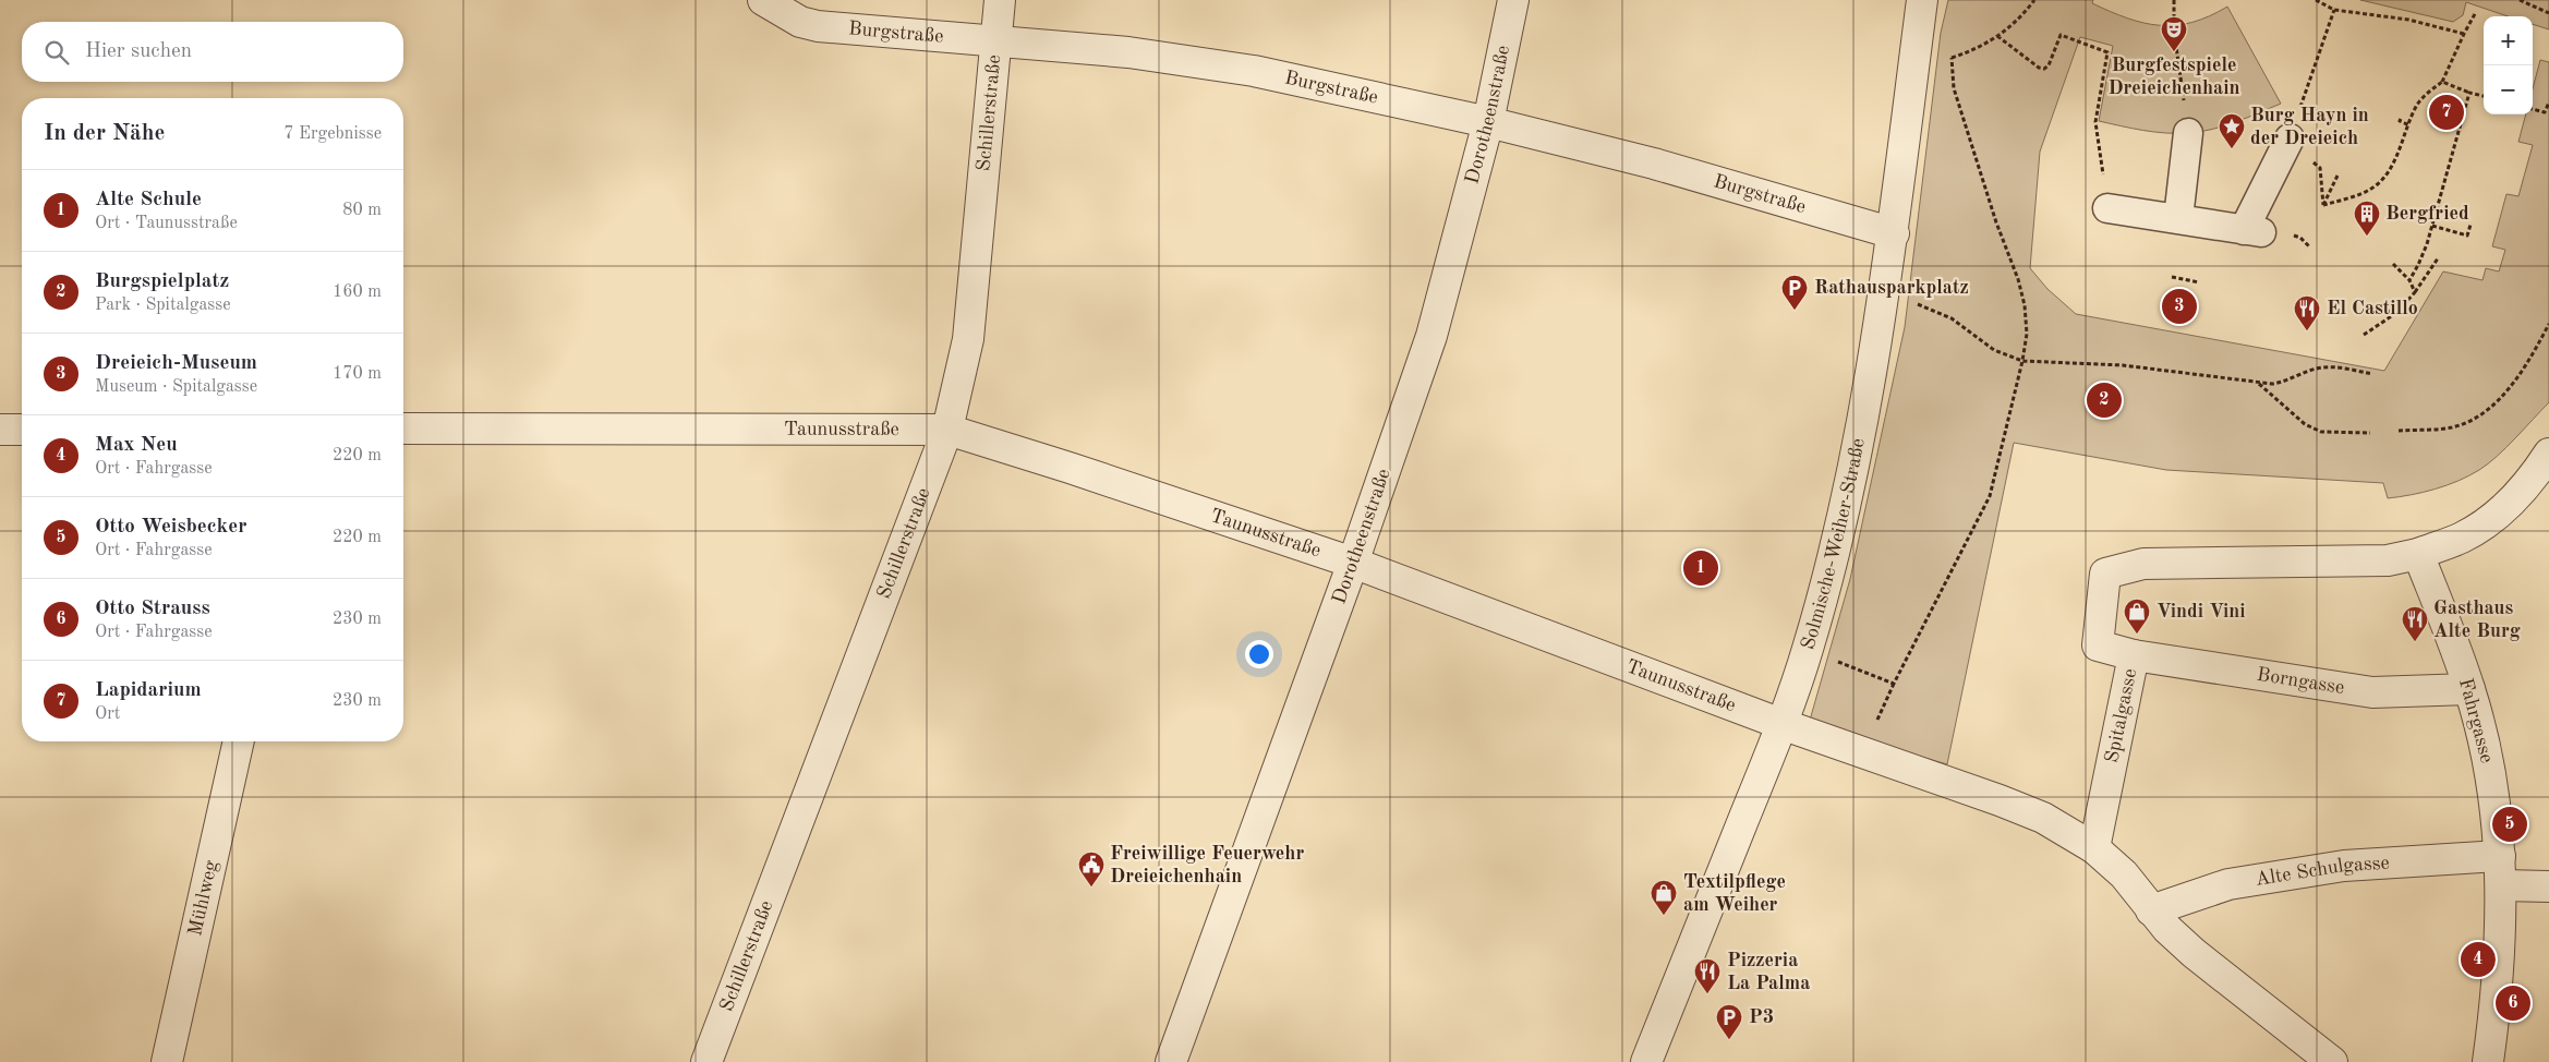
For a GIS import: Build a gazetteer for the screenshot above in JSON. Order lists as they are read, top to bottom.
{
  "streets": {
    "street": [
      "Burgstraße",
      "Schillerstraße",
      "Dorotheenstraße",
      "Taunusstraße",
      "Solmische-Weiher-Straße",
      "Borngasse",
      "Spitalgasse",
      "Fahrgasse",
      "Alte Schulgasse",
      "Mühlweg"
    ]
  },
  "crossings": [
    ["Burgstraße", "Schillerstraße"],
    ["Burgstraße", "Dorotheenstraße"],
    ["Burgstraße", "Solmische-Weiher-Straße"],
    ["Schillerstraße", "Taunusstraße"],
    ["Dorotheenstraße", "Taunusstraße"],
    ["Taunusstraße", "Solmische-Weiher-Straße"],
    ["Taunusstraße", "Spitalgasse"],
    ["Borngasse", "Spitalgasse"],
    ["Borngasse", "Fahrgasse"],
    ["Spitalgasse", "Fahrgasse"],
    ["Fahrgasse", "Alte Schulgasse"]
  ],
  "places": {
    "theatre": ["Burgfestspiele Dreieichenhain"],
    "place": ["Burg Hayn in der Dreieich"],
    "building": ["Bergfried"],
    "parking": ["Rathausparkplatz", "P3"],
    "restaurant": ["El Castillo", "Gasthaus Alte Burg", "Pizzeria La Palma"],
    "shop": ["Vindi Vini", "Textilpflege am Weiher"],
    "public building": ["Freiwillige Feuerwehr Dreieichenhain"]
  },
  "page": {
    "map_buttons": ["+", "−"],
    "search": "Hier suchen",
    "pins": [
      "7",
      "3",
      "2",
      "1",
      "5",
      "4",
      "6"
    ],
    "heading": ["In der Nähe", "7 Ergebnisse"],
    "list": [
      {
        "mark": "1",
        "name": "Alte Schule",
        "note": "Ort · Taunusstraße",
        "value": "80 m"
      },
      {
        "mark": "2",
        "name": "Burgspielplatz",
        "note": "Park · Spitalgasse",
        "value": "160 m"
      },
      {
        "mark": "3",
        "name": "Dreieich-Museum",
        "note": "Museum · Spitalgasse",
        "value": "170 m"
      },
      {
        "mark": "4",
        "name": "Max Neu",
        "note": "Ort · Fahrgasse",
        "value": "220 m"
      },
      {
        "mark": "5",
        "name": "Otto Weisbecker",
        "note": "Ort · Fahrgasse",
        "value": "220 m"
      },
      {
        "mark": "6",
        "name": "Otto Strauss",
        "note": "Ort · Fahrgasse",
        "value": "230 m"
      },
      {
        "mark": "7",
        "name": "Lapidarium",
        "note": "Ort",
        "value": "230 m"
      }
    ]
  }
}
